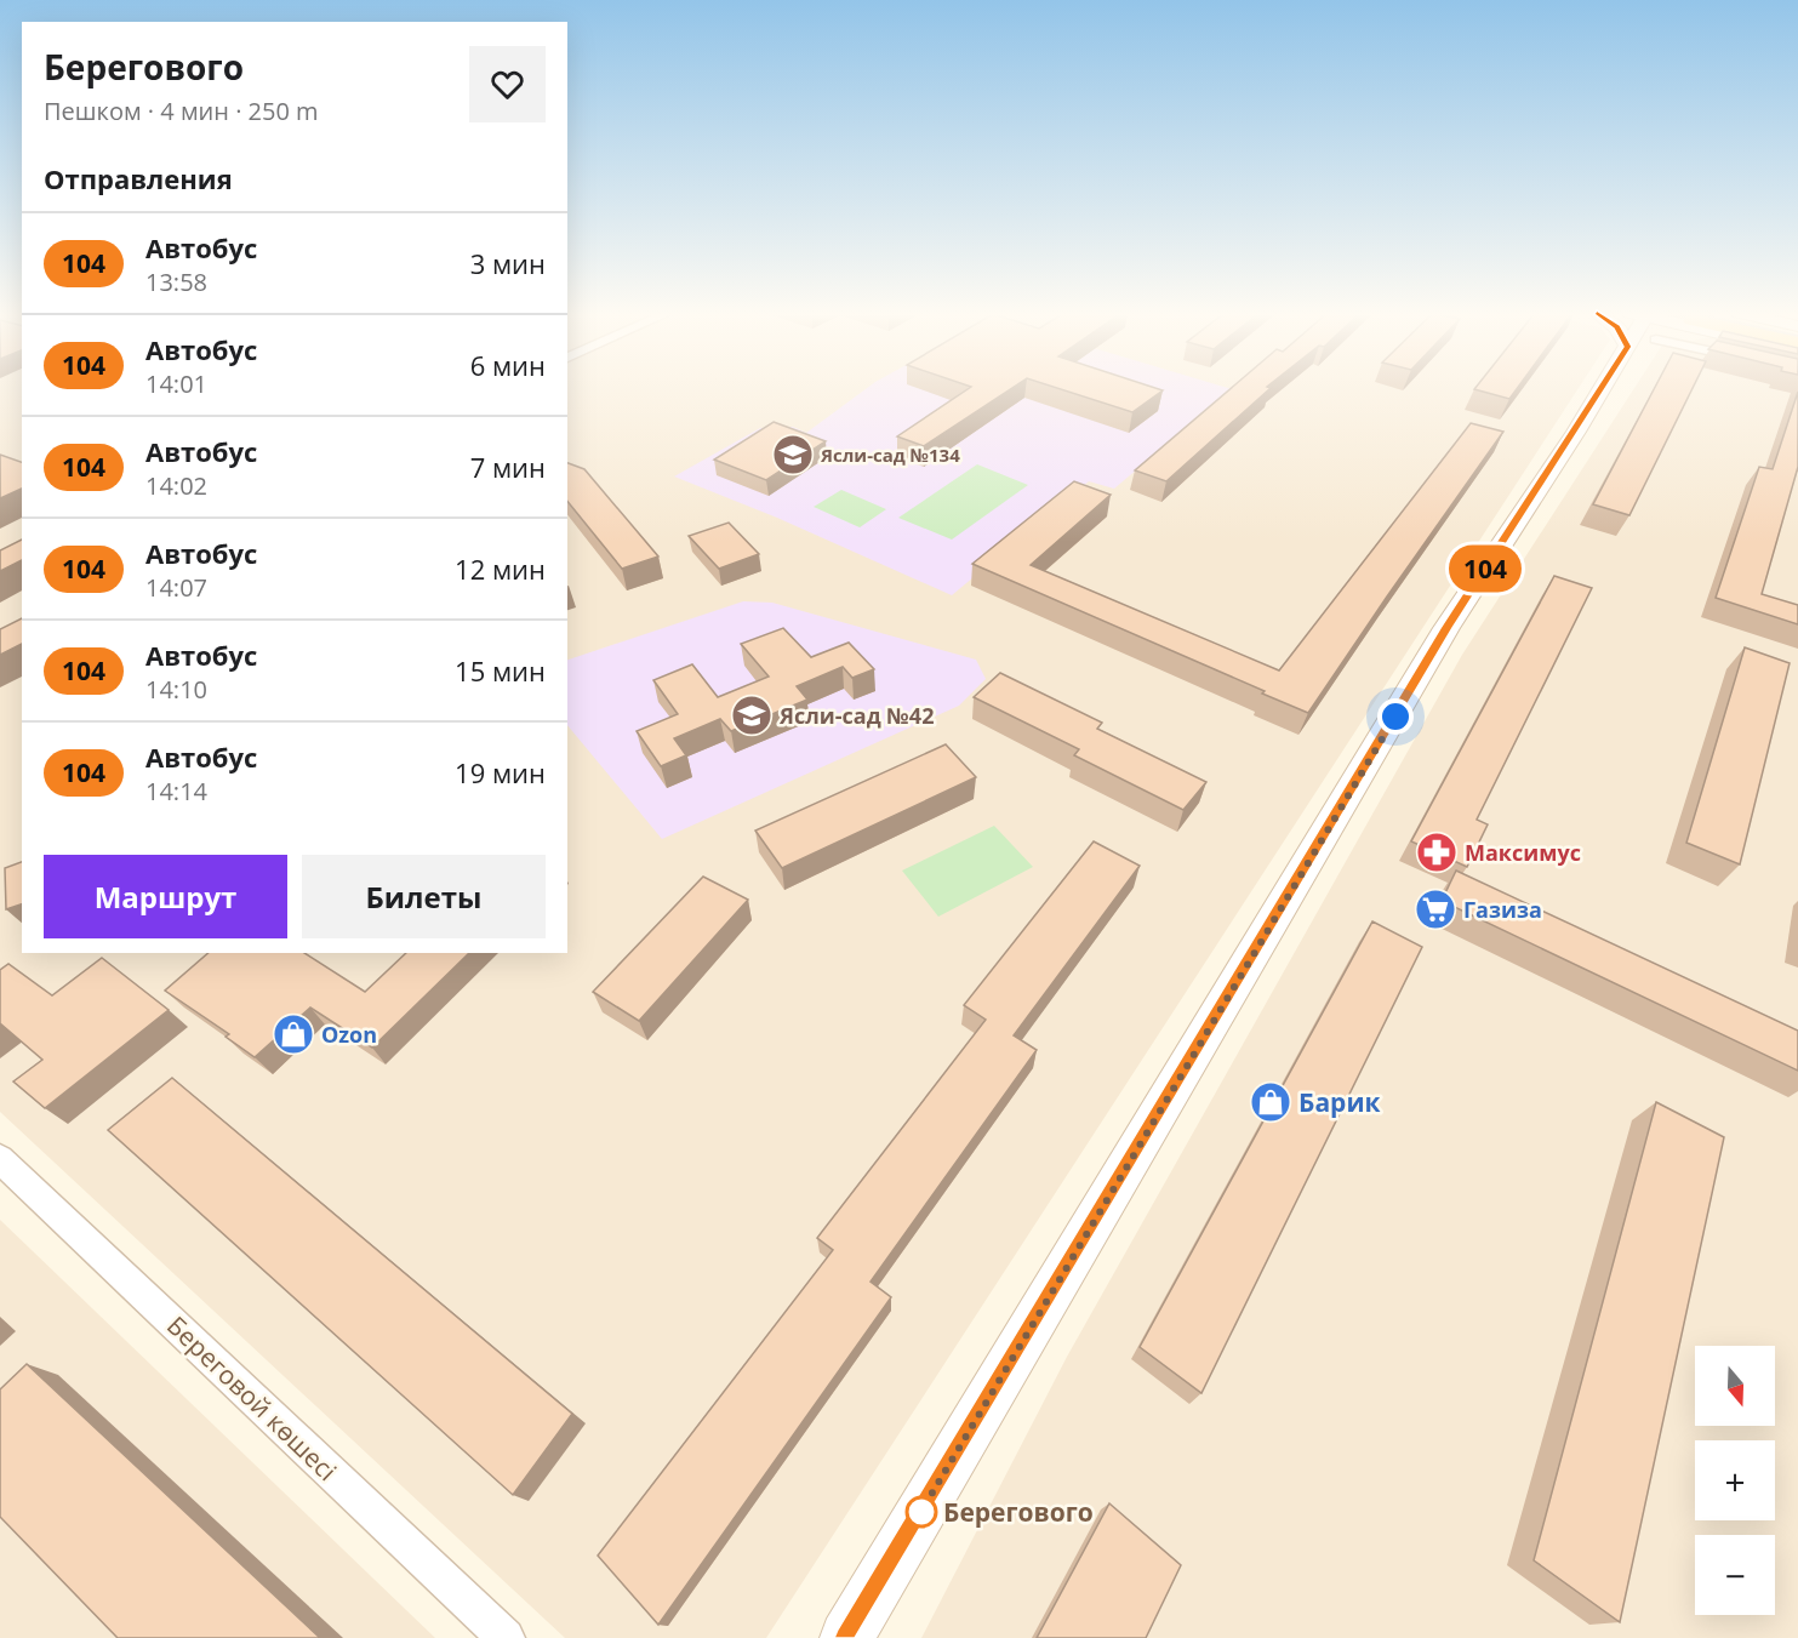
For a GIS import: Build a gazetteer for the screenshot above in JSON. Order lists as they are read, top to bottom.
{
  "streets": {
    "street": ["Береговой көшесі"]
  },
  "places": {
    "school or university": ["Ясли-сад №134", "Ясли-сад №42"],
    "pharmacy": ["Максимус"],
    "supermarket": ["Газиза"],
    "shop": ["Ozon", "Барик"],
    "other": ["Берегового"]
  },
  "lines": ["bus line 104"],
  "north": "bottom",
  "page": {
    "on_map": "104",
    "heading": [
      ["Берегового", "Пешком · 4 мин · 250 m"],
      "Отправления"
    ],
    "list": [
      {
        "mark": "104",
        "name": "Автобус",
        "note": "13:58",
        "value": "3 мин"
      },
      {
        "mark": "104",
        "name": "Автобус",
        "note": "14:01",
        "value": "6 мин"
      },
      {
        "mark": "104",
        "name": "Автобус",
        "note": "14:02",
        "value": "7 мин"
      },
      {
        "mark": "104",
        "name": "Автобус",
        "note": "14:07",
        "value": "12 мин"
      },
      {
        "mark": "104",
        "name": "Автобус",
        "note": "14:10",
        "value": "15 мин"
      },
      {
        "mark": "104",
        "name": "Автобус",
        "note": "14:14",
        "value": "19 мин"
      }
    ],
    "buttons": ["Маршрут", "Билеты"],
    "map_buttons": ["+", "−"]
  }
}
